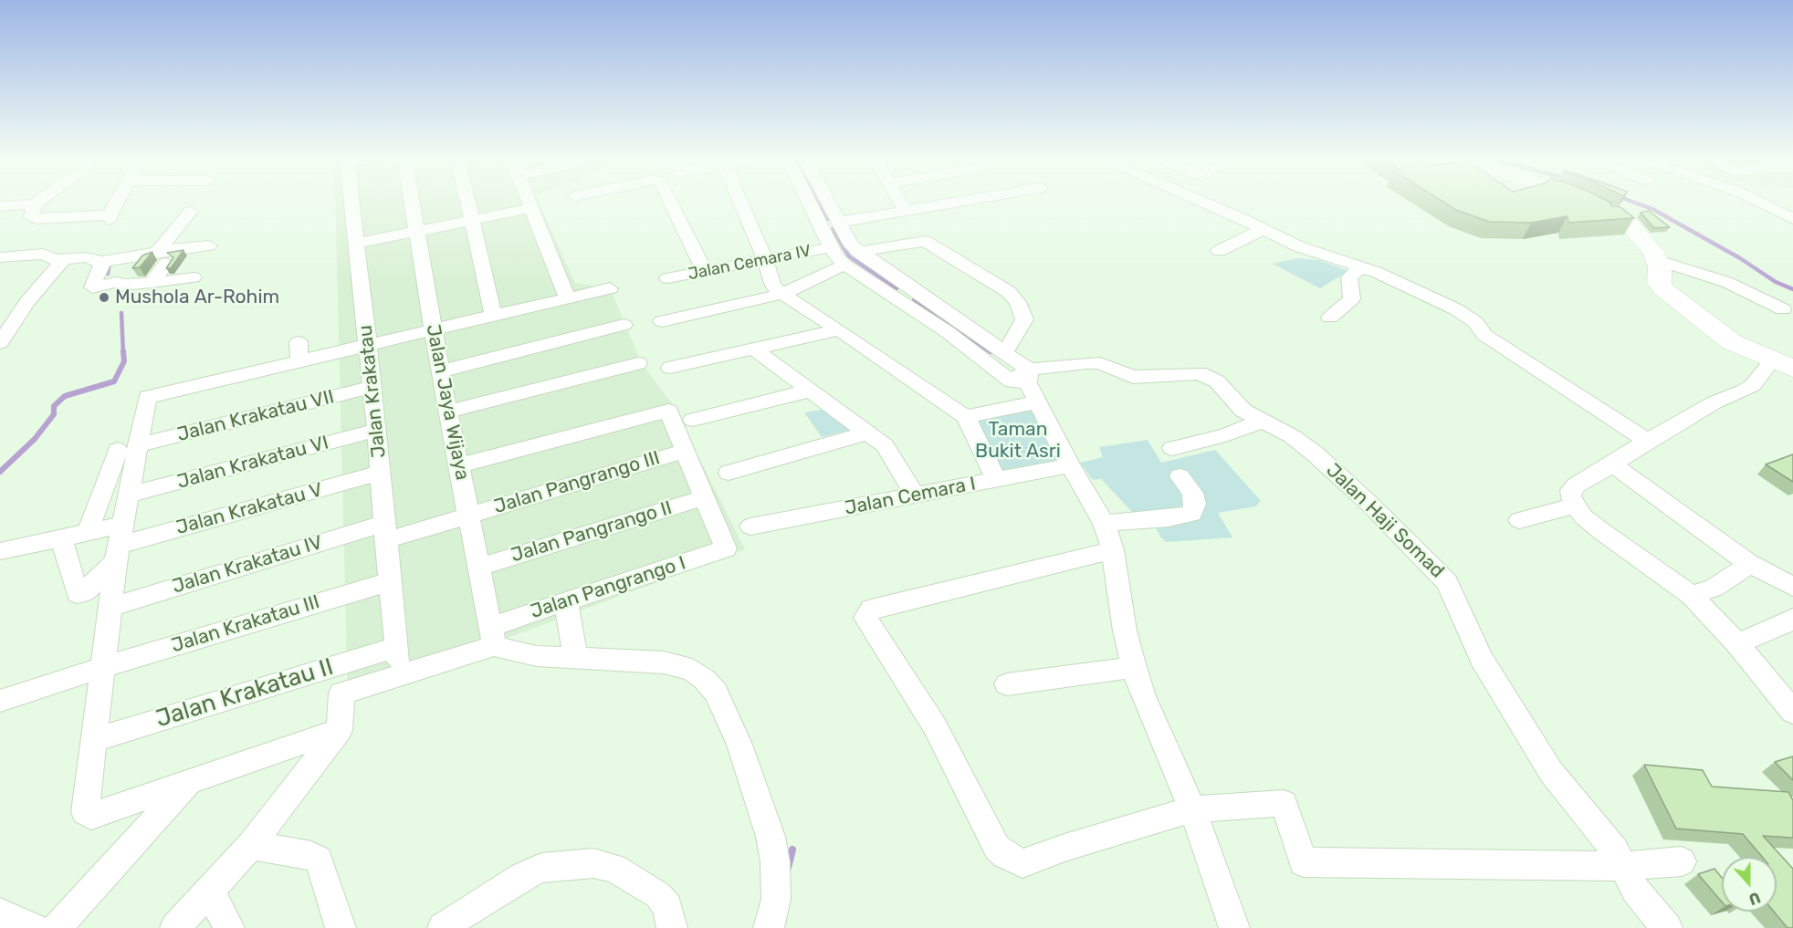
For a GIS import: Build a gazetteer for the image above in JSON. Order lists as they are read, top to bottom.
{
  "streets": {
    "street": [
      "Jalan Cemara IV",
      "Jalan Krakatau",
      "Jalan Jaya Wijaya",
      "Jalan Krakatau VII",
      "Jalan Krakatau VI",
      "Jalan Pangrango III",
      "Jalan Cemara I",
      "Jalan Krakatau V",
      "Jalan Haji Somad",
      "Jalan Pangrango II",
      "Jalan Krakatau IV",
      "Jalan Pangrango I",
      "Jalan Krakatau III",
      "Jalan Krakatau II"
    ]
  },
  "crossings": [
    ["Jalan Krakatau", "Jalan Krakatau VII"],
    ["Jalan Krakatau", "Jalan Krakatau VI"],
    ["Jalan Krakatau", "Jalan Krakatau V"],
    ["Jalan Krakatau", "Jalan Krakatau IV"],
    ["Jalan Krakatau", "Jalan Pangrango I"],
    ["Jalan Krakatau", "Jalan Krakatau III"],
    ["Jalan Krakatau", "Jalan Krakatau II"],
    ["Jalan Jaya Wijaya", "Jalan Pangrango III"],
    ["Jalan Jaya Wijaya", "Jalan Pangrango II"],
    ["Jalan Jaya Wijaya", "Jalan Pangrango I"],
    ["Jalan Pangrango II", "Jalan Pangrango I"]
  ],
  "parks": ["Taman Bukit Asri"],
  "places": ["Mushola Ar-Rohim"],
  "north": "bottom"
}
